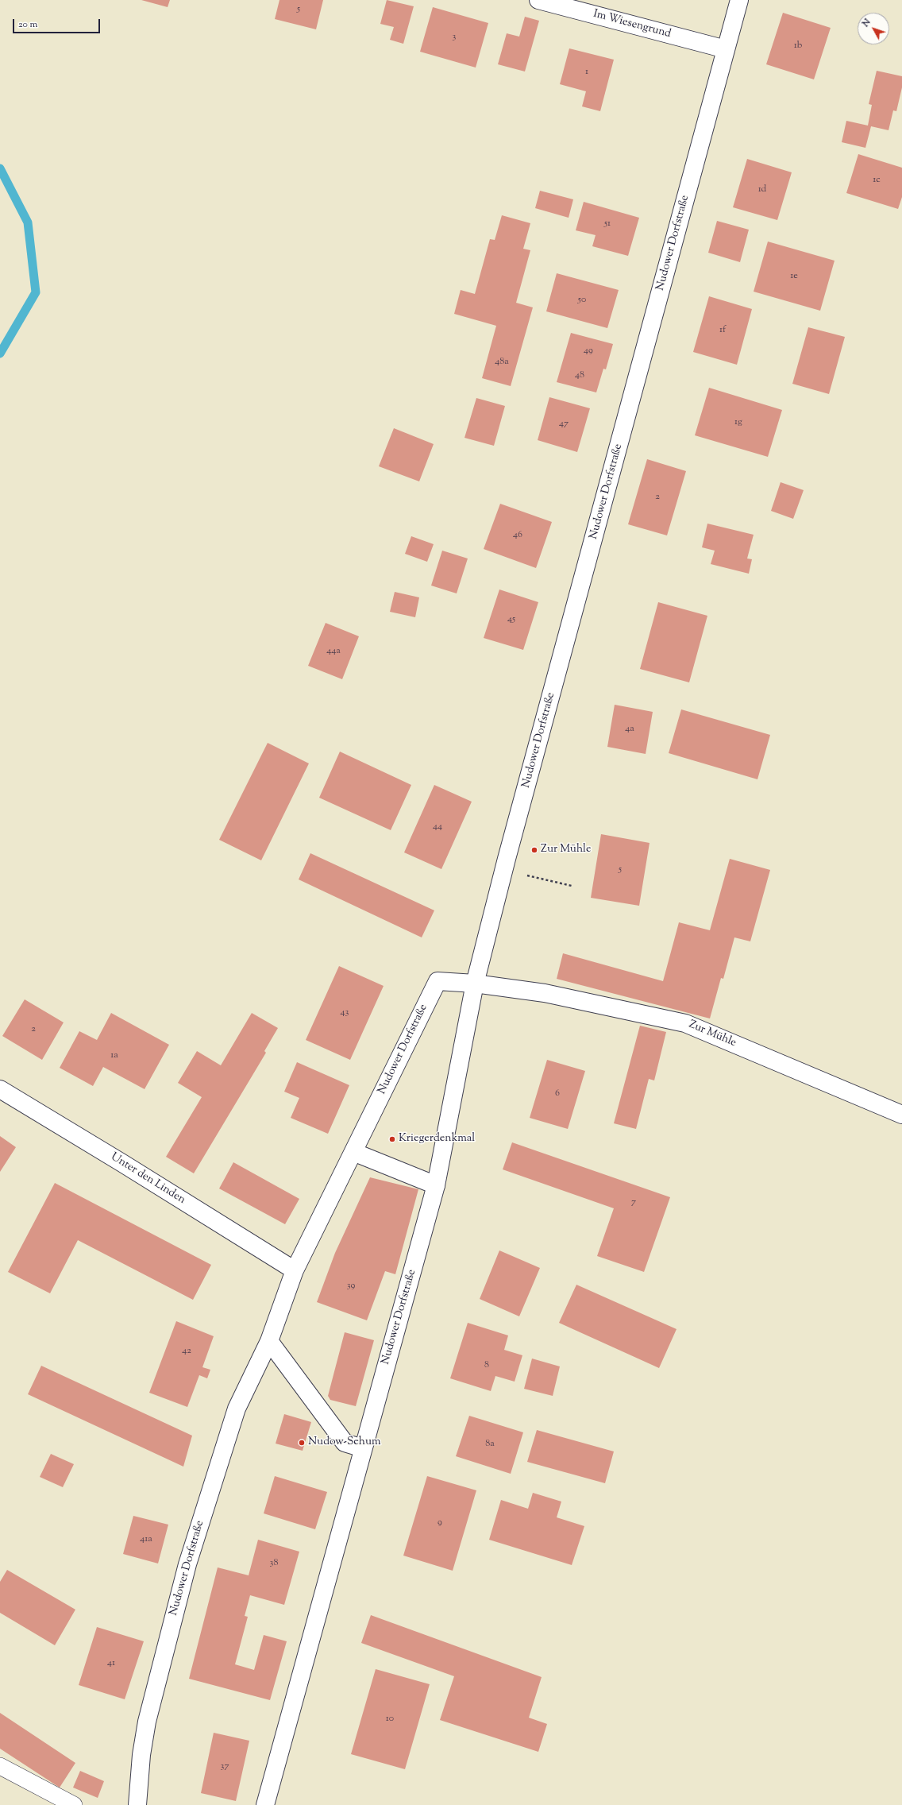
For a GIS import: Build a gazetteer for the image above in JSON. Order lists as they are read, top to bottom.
{
  "streets": {
    "street": [
      "Im Wiesengrund",
      "Nudower Dorfstraße",
      "Zur Mühle",
      "Unter den Linden"
    ]
  },
  "crossings": [
    ["Im Wiesengrund", "Nudower Dorfstraße"],
    ["Nudower Dorfstraße", "Zur Mühle"],
    ["Nudower Dorfstraße", "Unter den Linden"]
  ],
  "places": ["Zur Mühle", "Kriegerdenkmal", "Nudow-Sehum"],
  "house_numbers": [
    "5",
    "3",
    "1b",
    "1",
    "1c",
    "1d",
    "51",
    "1e",
    "50",
    "1f",
    "49",
    "48a",
    "48",
    "1g",
    "47",
    "2",
    "46",
    "45",
    "44a",
    "4a",
    "44",
    "5",
    "43",
    "2",
    "1a",
    "6",
    "7",
    "39",
    "42",
    "8",
    "8a",
    "9",
    "41a",
    "38",
    "41",
    "10",
    "37"
  ],
  "scale_bar": "20 m",
  "north": "top left"
}
